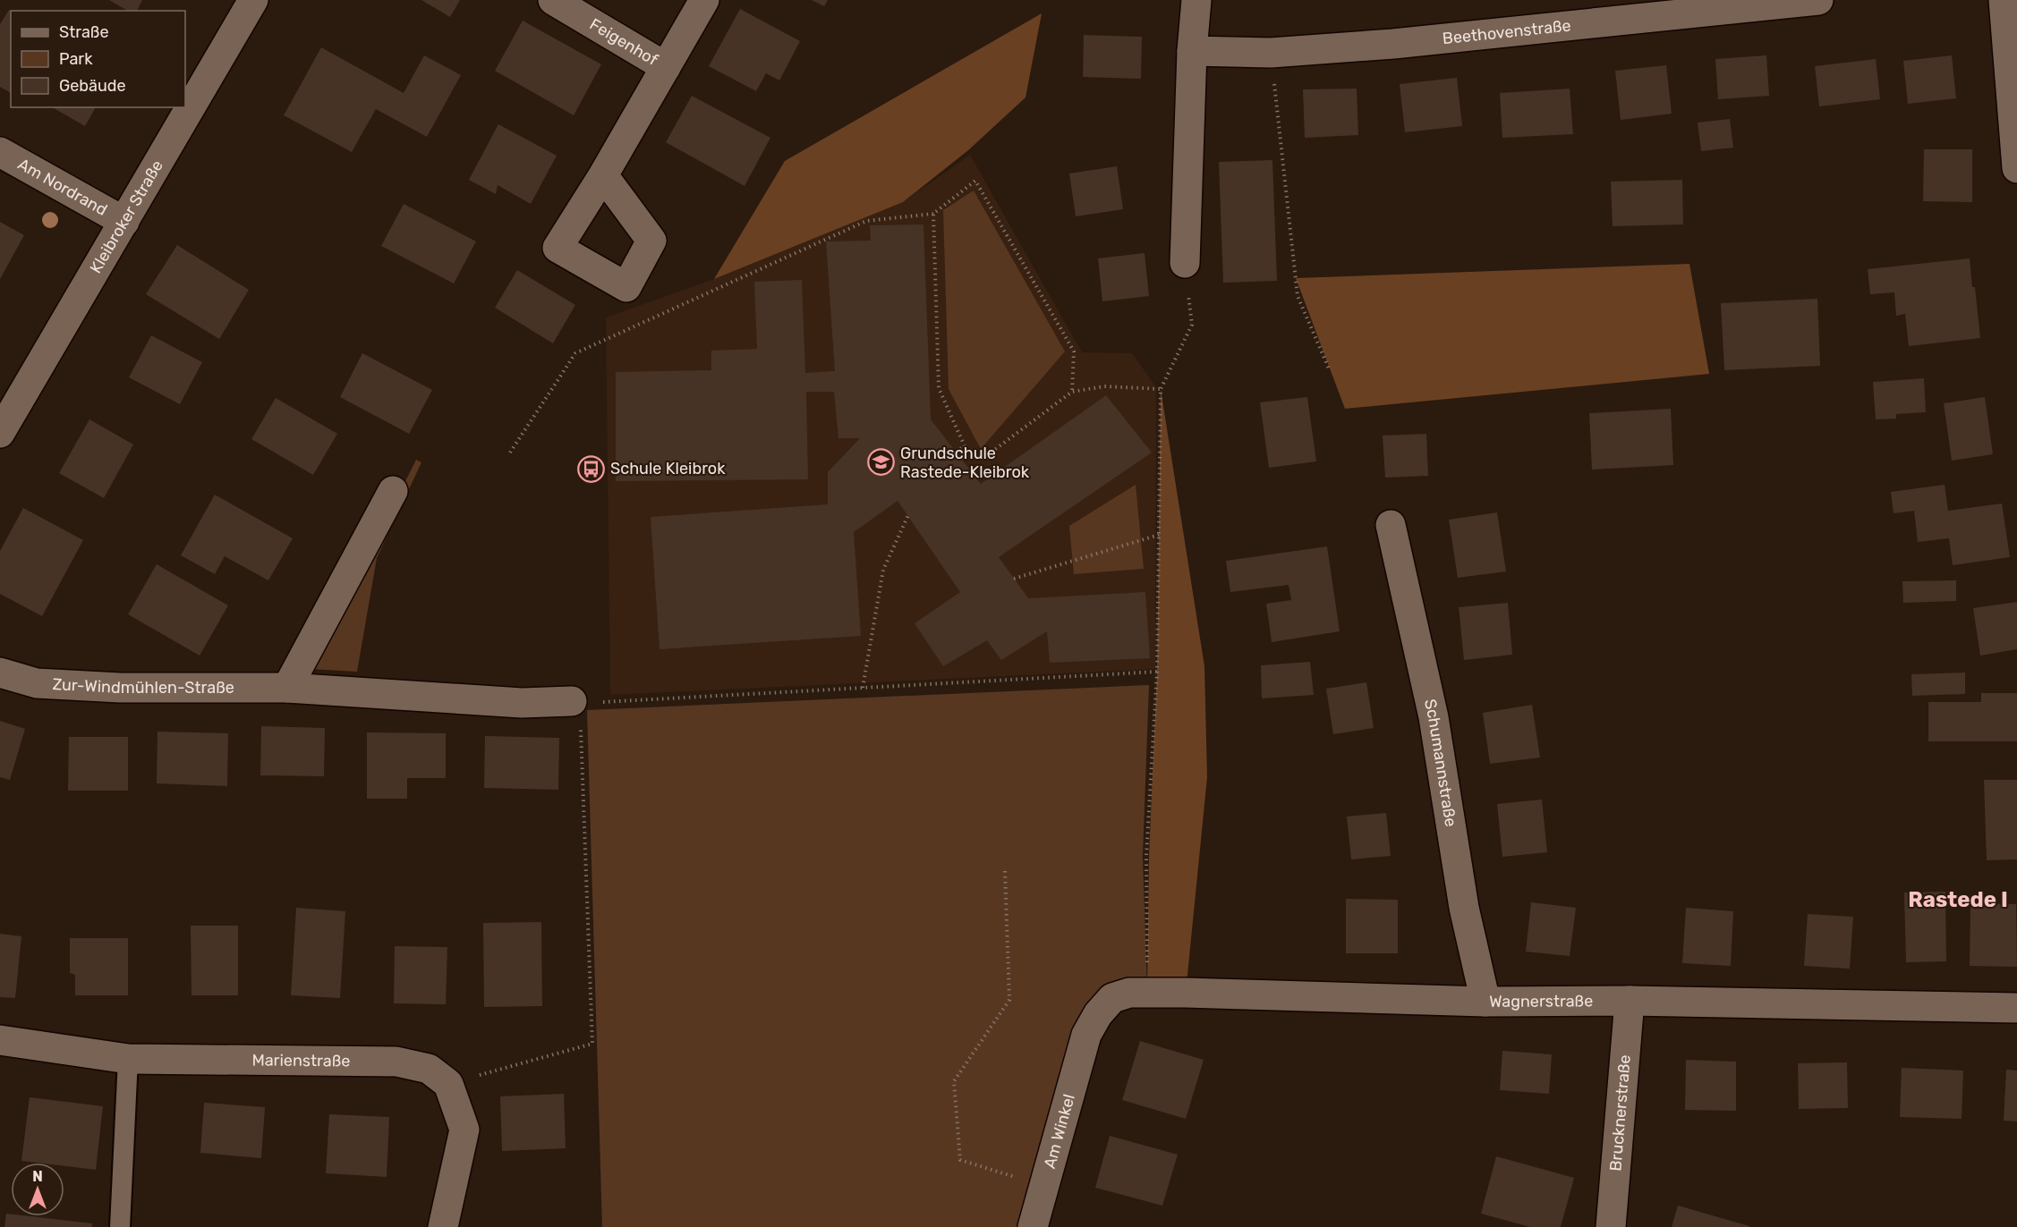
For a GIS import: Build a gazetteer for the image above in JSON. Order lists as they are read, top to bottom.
{
  "streets": {
    "street": [
      "Beethovenstraße",
      "Feigenhof",
      "Am Nordrand",
      "Kleibroker Straße",
      "Zur-Windmühlen-Straße",
      "Schumannstraße",
      "Wagnerstraße",
      "Marienstraße",
      "Brucknerstraße",
      "Am Winkel"
    ]
  },
  "crossings": [
    ["Am Nordrand", "Kleibroker Straße"],
    ["Schumannstraße", "Wagnerstraße"],
    ["Wagnerstraße", "Brucknerstraße"],
    ["Wagnerstraße", "Am Winkel"]
  ],
  "districts": ["Rastede I"],
  "places": {
    "school or university": ["Grundschule Rastede-Kleibrok"],
    "bus stop": ["Schule Kleibrok"]
  },
  "legend": ["Straße", "Park", "Gebäude"],
  "north": "top"
}
